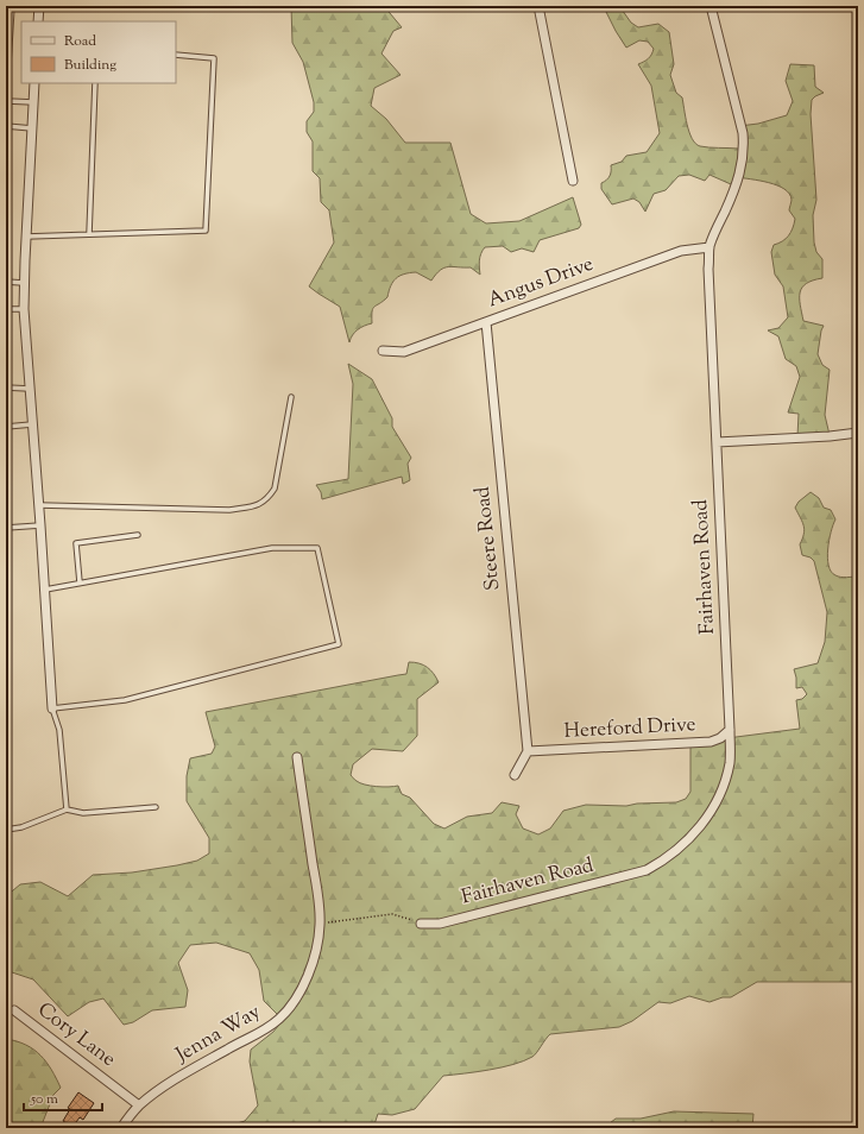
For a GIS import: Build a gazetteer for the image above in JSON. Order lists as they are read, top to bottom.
{
  "streets": {
    "street": [
      "Angus Drive",
      "Steere Road",
      "Fairhaven Road",
      "Hereford Drive",
      "Jenna Way",
      "Cory Lane"
    ]
  },
  "crossings": [
    ["Angus Drive", "Steere Road"],
    ["Angus Drive", "Fairhaven Road"],
    ["Steere Road", "Hereford Drive"],
    ["Fairhaven Road", "Hereford Drive"],
    ["Jenna Way", "Cory Lane"]
  ],
  "legend": ["Road", "Building"],
  "scale_bar": "50 m"
}
